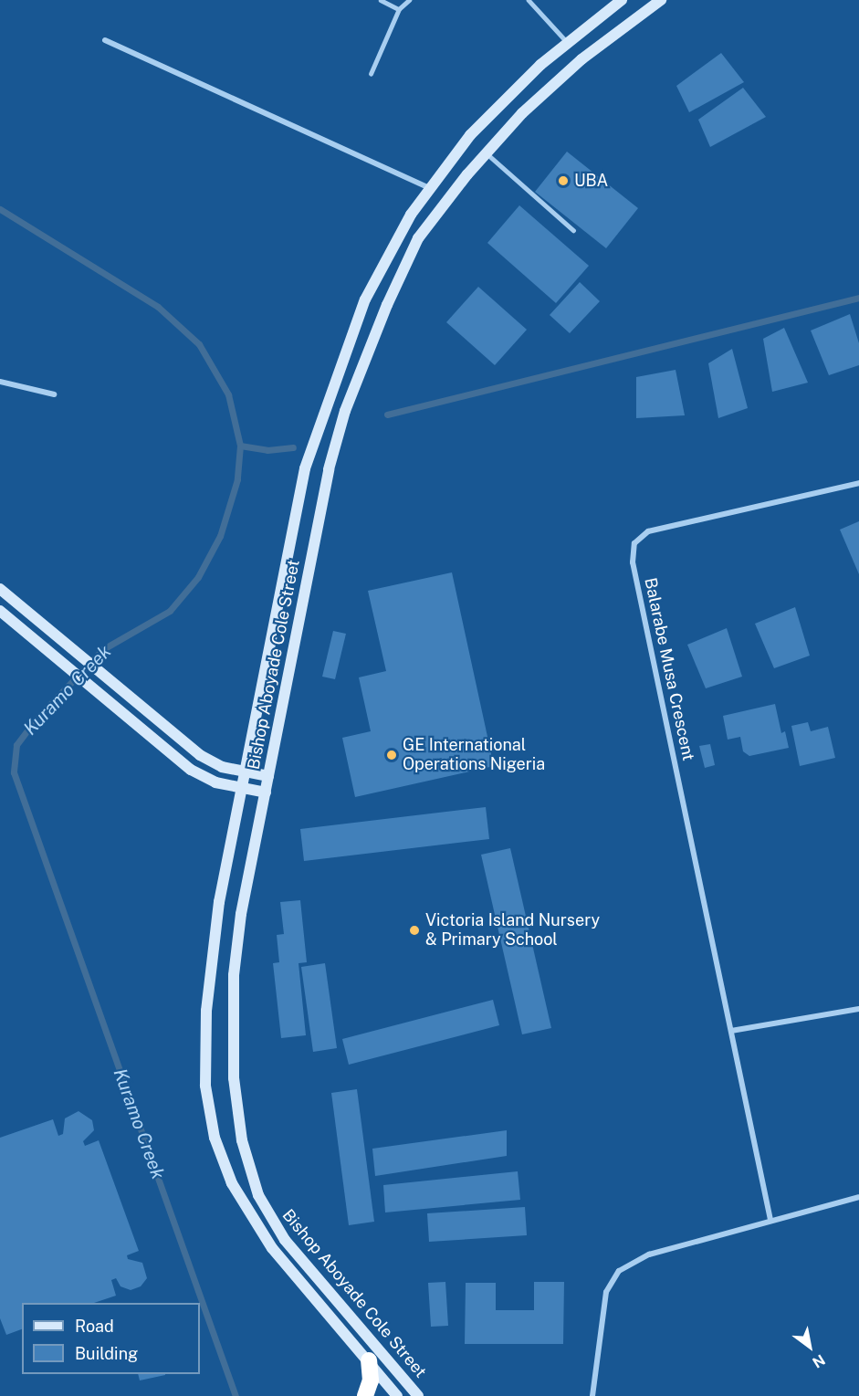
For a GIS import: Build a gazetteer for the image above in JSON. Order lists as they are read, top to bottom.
{
  "streets": {
    "street": ["Bishop Aboyade Cole Street", "Balarabe Musa Crescent"]
  },
  "water": ["Kuramo Creek"],
  "places": ["UBA", "GE International Operations Nigeria", "Victoria Island Nursery & Primary School"],
  "legend": ["Road", "Building"],
  "north": "bottom right"
}
